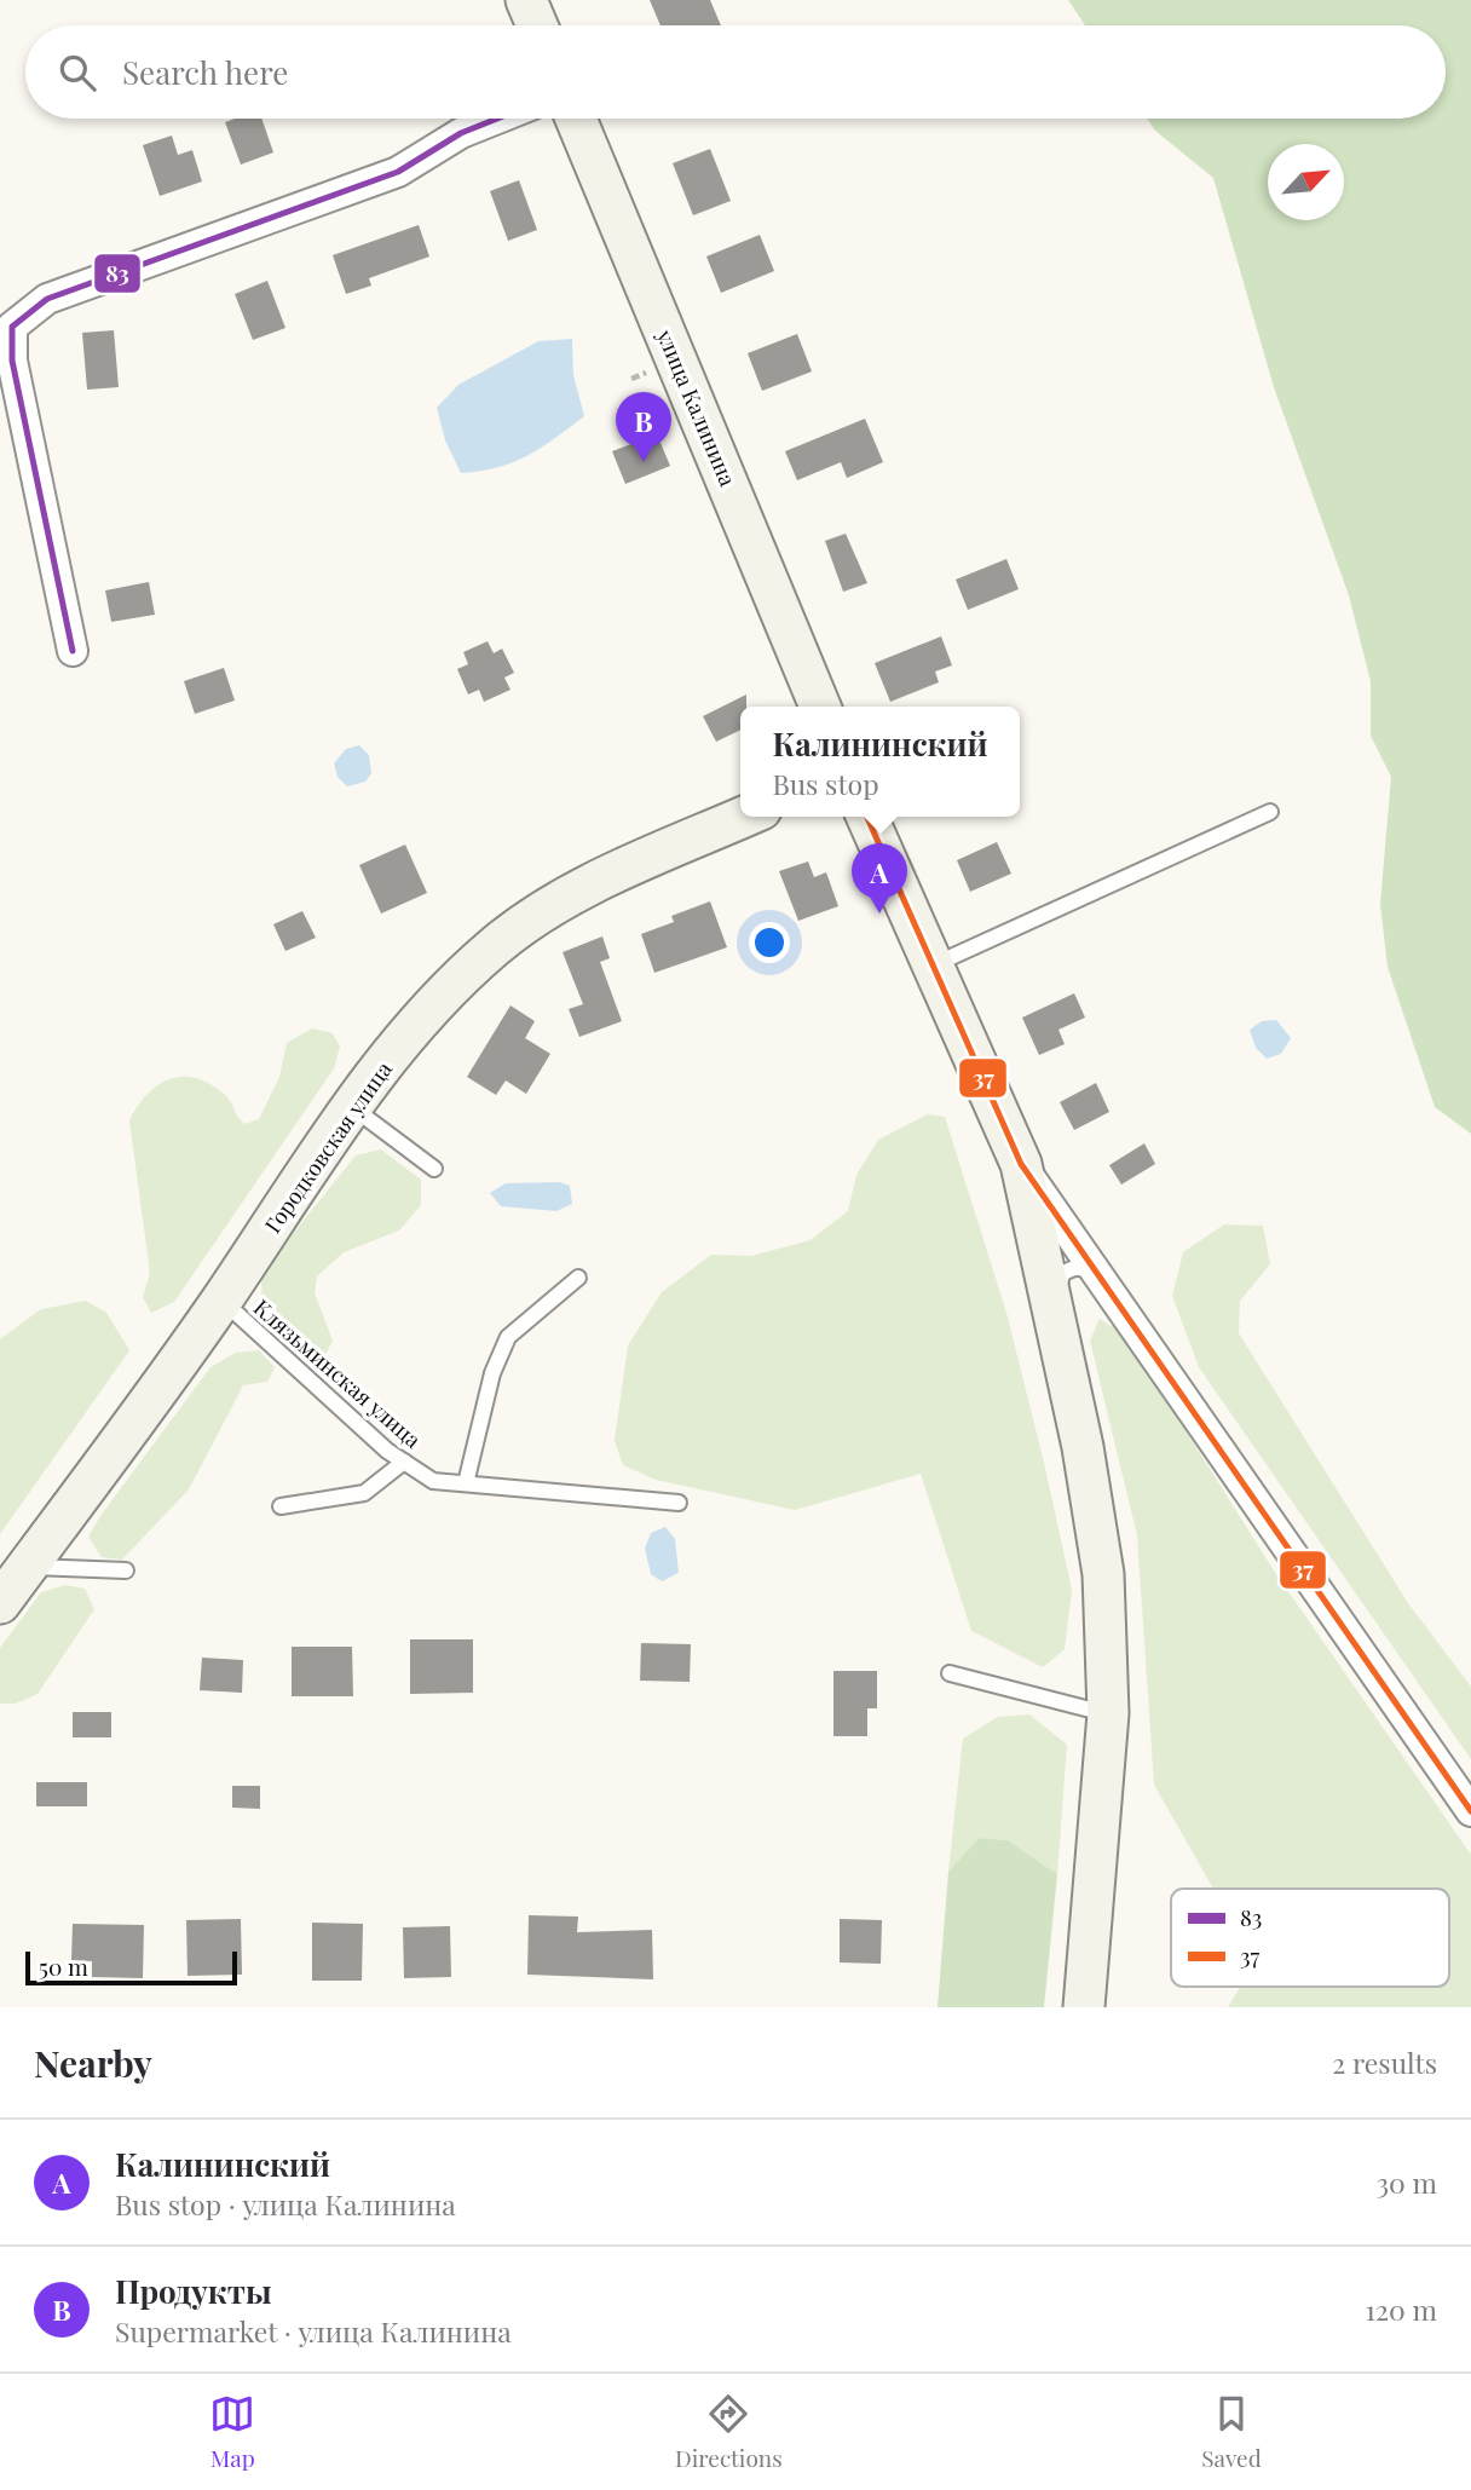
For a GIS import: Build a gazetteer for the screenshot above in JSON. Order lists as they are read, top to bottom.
{
  "streets": {
    "main road": ["улица Калинина", "Городковская улица"],
    "lane": ["Клязьминская улица"]
  },
  "crossings": [
    ["Городковская улица", "Клязьминская улица"]
  ],
  "lines": ["transit line 83", "transit line 37"],
  "legend": ["83", "37"],
  "scale_bar": "50 m",
  "north": "top right",
  "page": {
    "search": "Search here",
    "pins": ["B", "A"],
    "popup": ["Калининский", "Bus stop"],
    "scale": "50 m",
    "heading": ["Nearby", "2 results"],
    "list": [
      {
        "mark": "A",
        "name": "Калининский",
        "note": "Bus stop · улица Калинина",
        "value": "30 m"
      },
      {
        "mark": "B",
        "name": "Продукты",
        "note": "Supermarket · улица Калинина",
        "value": "120 m"
      }
    ],
    "nav": ["Map", "Directions", "Saved"]
  }
}
